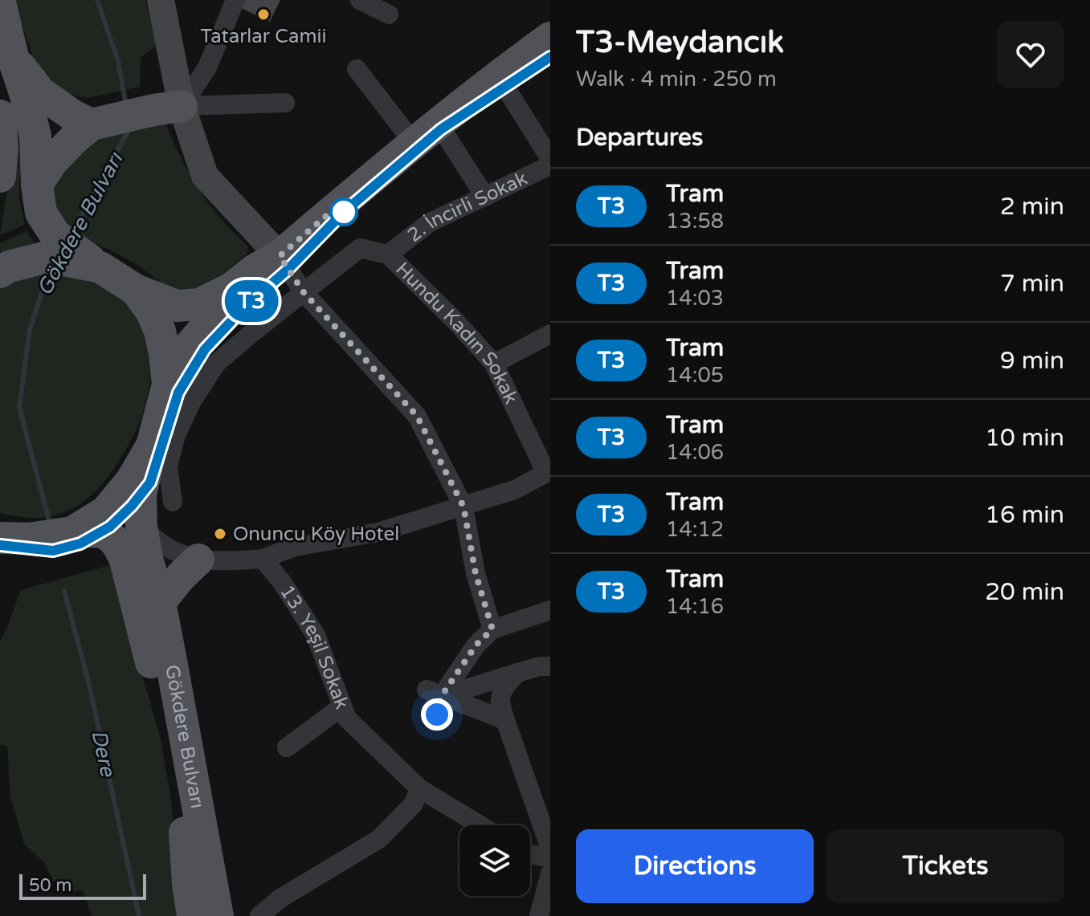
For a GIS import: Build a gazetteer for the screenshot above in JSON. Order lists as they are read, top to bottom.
{
  "streets": {
    "main road": ["Gökdere Bulvarı"],
    "street": ["2. İncirli Sokak", "Hundu Kadın Sokak", "13. Yeşil Sokak"]
  },
  "crossings": [
    ["2. İncirli Sokak", "Hundu Kadın Sokak"]
  ],
  "water": ["Gökdere Bulvarı", "Dere"],
  "places": ["Tatarlar Camii", "Onuncu Köy Hotel"],
  "lines": ["tram line T3"],
  "scale_bar": "50 m",
  "page": {
    "on_map": "T3",
    "heading": [
      ["T3-Meydancık", "Walk · 4 min · 250 m"],
      "Departures"
    ],
    "list": [
      {
        "mark": "T3",
        "name": "Tram",
        "note": "13:58",
        "value": "2 min"
      },
      {
        "mark": "T3",
        "name": "Tram",
        "note": "14:03",
        "value": "7 min"
      },
      {
        "mark": "T3",
        "name": "Tram",
        "note": "14:05",
        "value": "9 min"
      },
      {
        "mark": "T3",
        "name": "Tram",
        "note": "14:06",
        "value": "10 min"
      },
      {
        "mark": "T3",
        "name": "Tram",
        "note": "14:12",
        "value": "16 min"
      },
      {
        "mark": "T3",
        "name": "Tram",
        "note": "14:16",
        "value": "20 min"
      }
    ],
    "buttons": ["Directions", "Tickets"],
    "scale": "50 m"
  }
}
